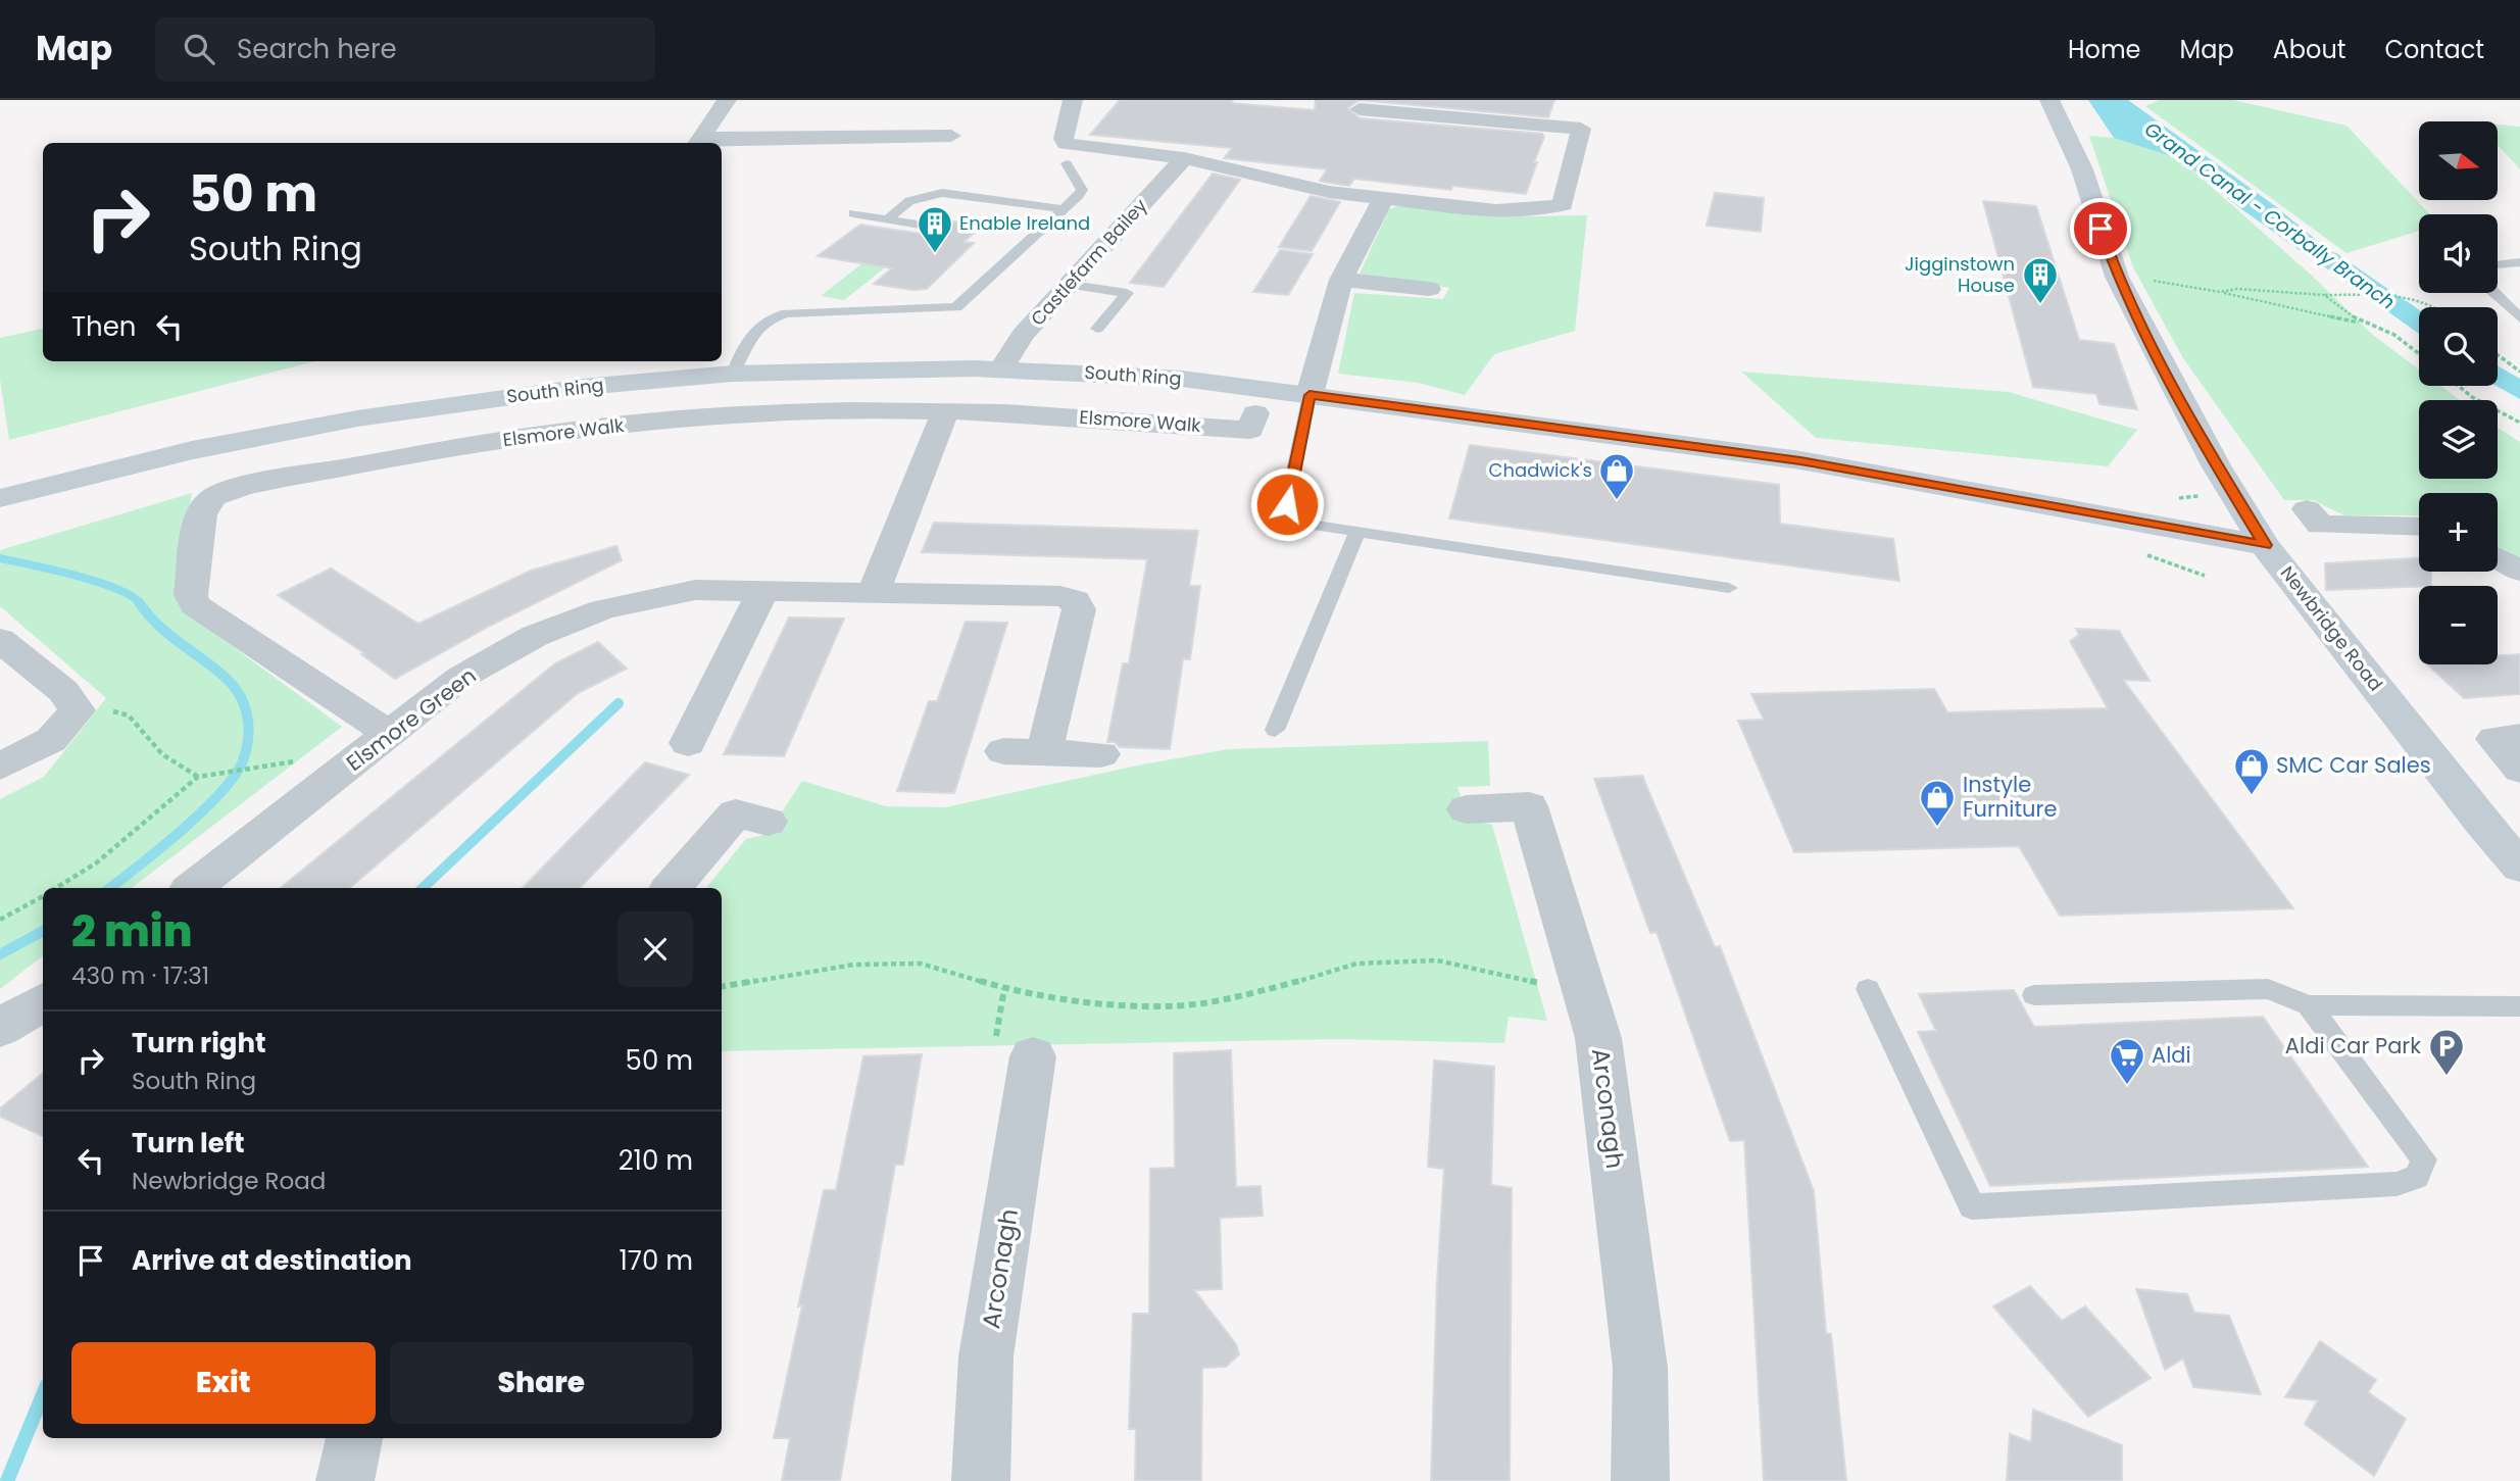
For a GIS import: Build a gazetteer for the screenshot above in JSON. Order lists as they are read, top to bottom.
{
  "streets": {
    "main road": ["South Ring", "Newbridge Road"],
    "street": [
      "Castlefarm Bailey",
      "Elsmore Walk",
      "Elsmore Green",
      "Arconagh"
    ]
  },
  "crossings": [
    ["Castlefarm Bailey", "South Ring"],
    ["South Ring", "Newbridge Road"],
    ["Elsmore Walk", "Elsmore Green"]
  ],
  "water": ["Grand Canal - Corbally Branch"],
  "places": {
    "building": ["Enable Ireland", "Jigginstown House"],
    "shop": ["Chadwick's", "SMC Car Sales", "Instyle Furniture"],
    "parking": ["Aldi Car Park"],
    "supermarket": ["Aldi"]
  },
  "north": "right",
  "page": {
    "header": "Map",
    "search": "Search here",
    "nav": [
      "Home",
      "Map",
      "About",
      "Contact"
    ],
    "map_buttons": ["+", "−"],
    "turn": ["50 m", "South Ring"],
    "then": "Then",
    "heading": ["2 min", "430 m · 17:31"],
    "list": [
      {
        "name": "Turn right",
        "note": "South Ring",
        "value": "50 m"
      },
      {
        "name": "Turn left",
        "note": "Newbridge Road",
        "value": "210 m"
      },
      {
        "name": "Arrive at destination",
        "value": "170 m"
      }
    ],
    "buttons": ["Exit", "Share"]
  }
}
